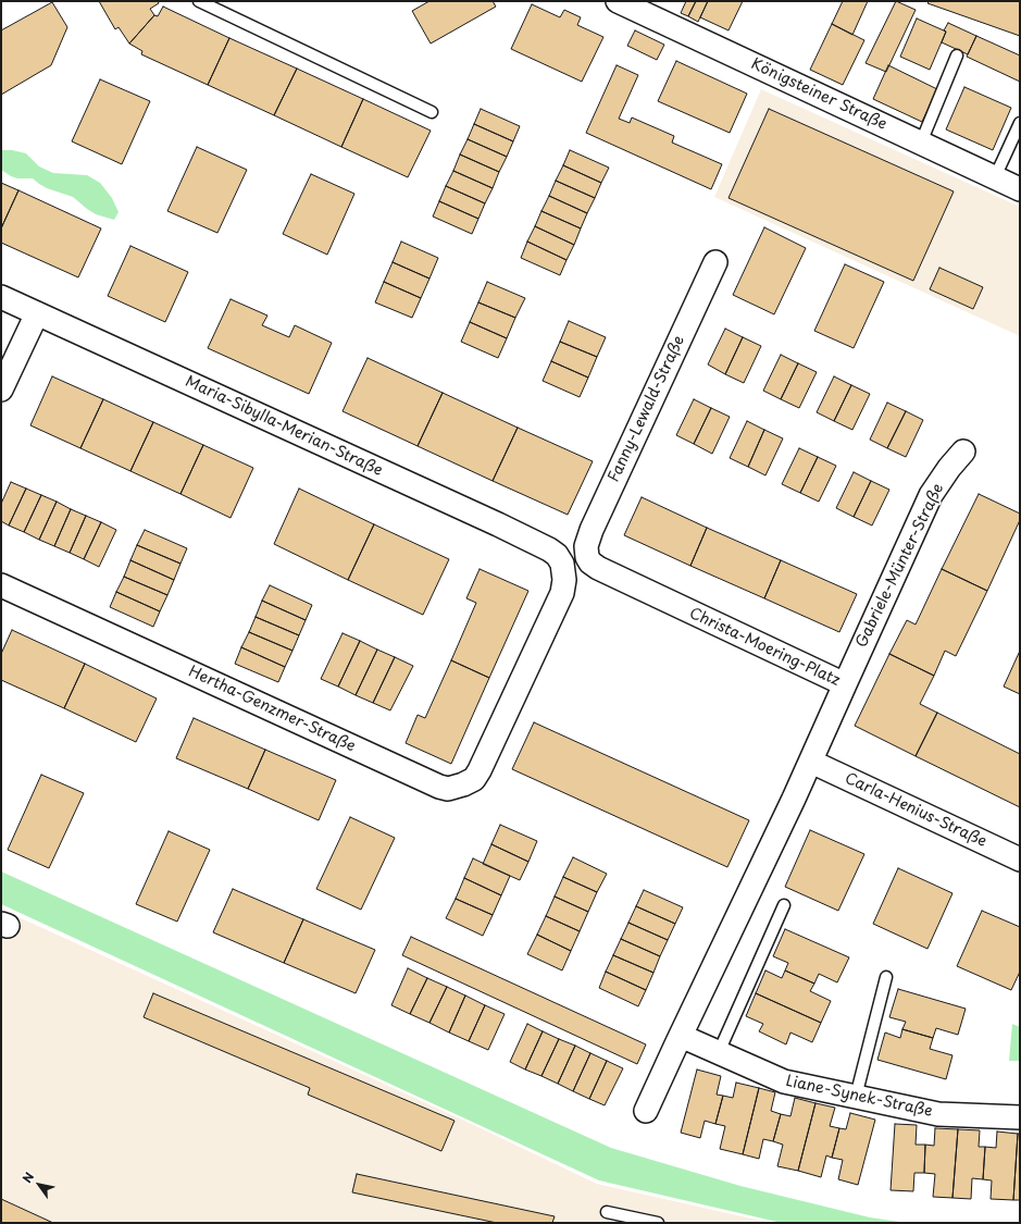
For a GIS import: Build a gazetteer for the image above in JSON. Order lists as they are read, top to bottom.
{
  "streets": {
    "street": [
      "Königsteiner Straße",
      "Fanny-Lewald-Straße",
      "Maria-Sibylla-Merian-Straße",
      "Gabriele-Münter-Straße",
      "Christa-Moering-Platz",
      "Hertha-Genzmer-Straße",
      "Carla-Henius-Straße",
      "Liane-Synek-Straße"
    ]
  },
  "crossings": [
    ["Fanny-Lewald-Straße", "Christa-Moering-Platz"],
    ["Maria-Sibylla-Merian-Straße", "Hertha-Genzmer-Straße"],
    ["Gabriele-Münter-Straße", "Christa-Moering-Platz"],
    ["Christa-Moering-Platz", "Carla-Henius-Straße"],
    ["Christa-Moering-Platz", "Liane-Synek-Straße"]
  ],
  "north": "top left"
}
